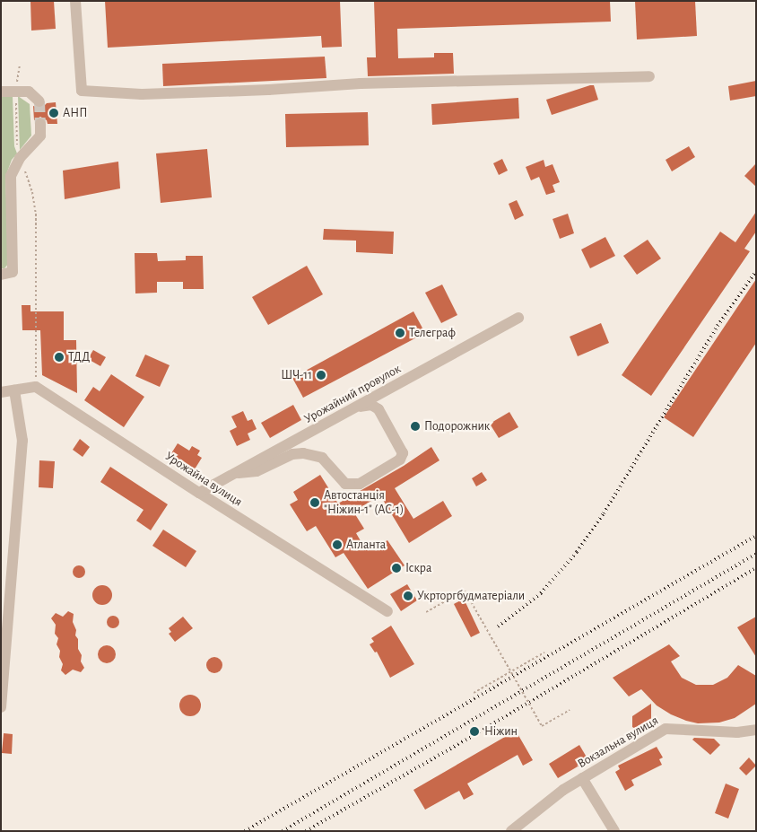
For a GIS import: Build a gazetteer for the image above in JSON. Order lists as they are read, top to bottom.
{
  "streets": {
    "street": ["Урожайний провулок", "Урожайна вулиця", "Вокзальна вулиця"]
  },
  "crossings": [
    ["Урожайний провулок", "Урожайна вулиця"]
  ],
  "places": [
    "АНП",
    "Телеграф",
    "ТДД",
    "ШЧ-11",
    "Подорожник",
    "Автостанція \"Ніжин-1\" (АС-1)",
    "Атланта",
    "Іскра",
    "Укрторгбудматеріали",
    "Ніжин"
  ]
}
